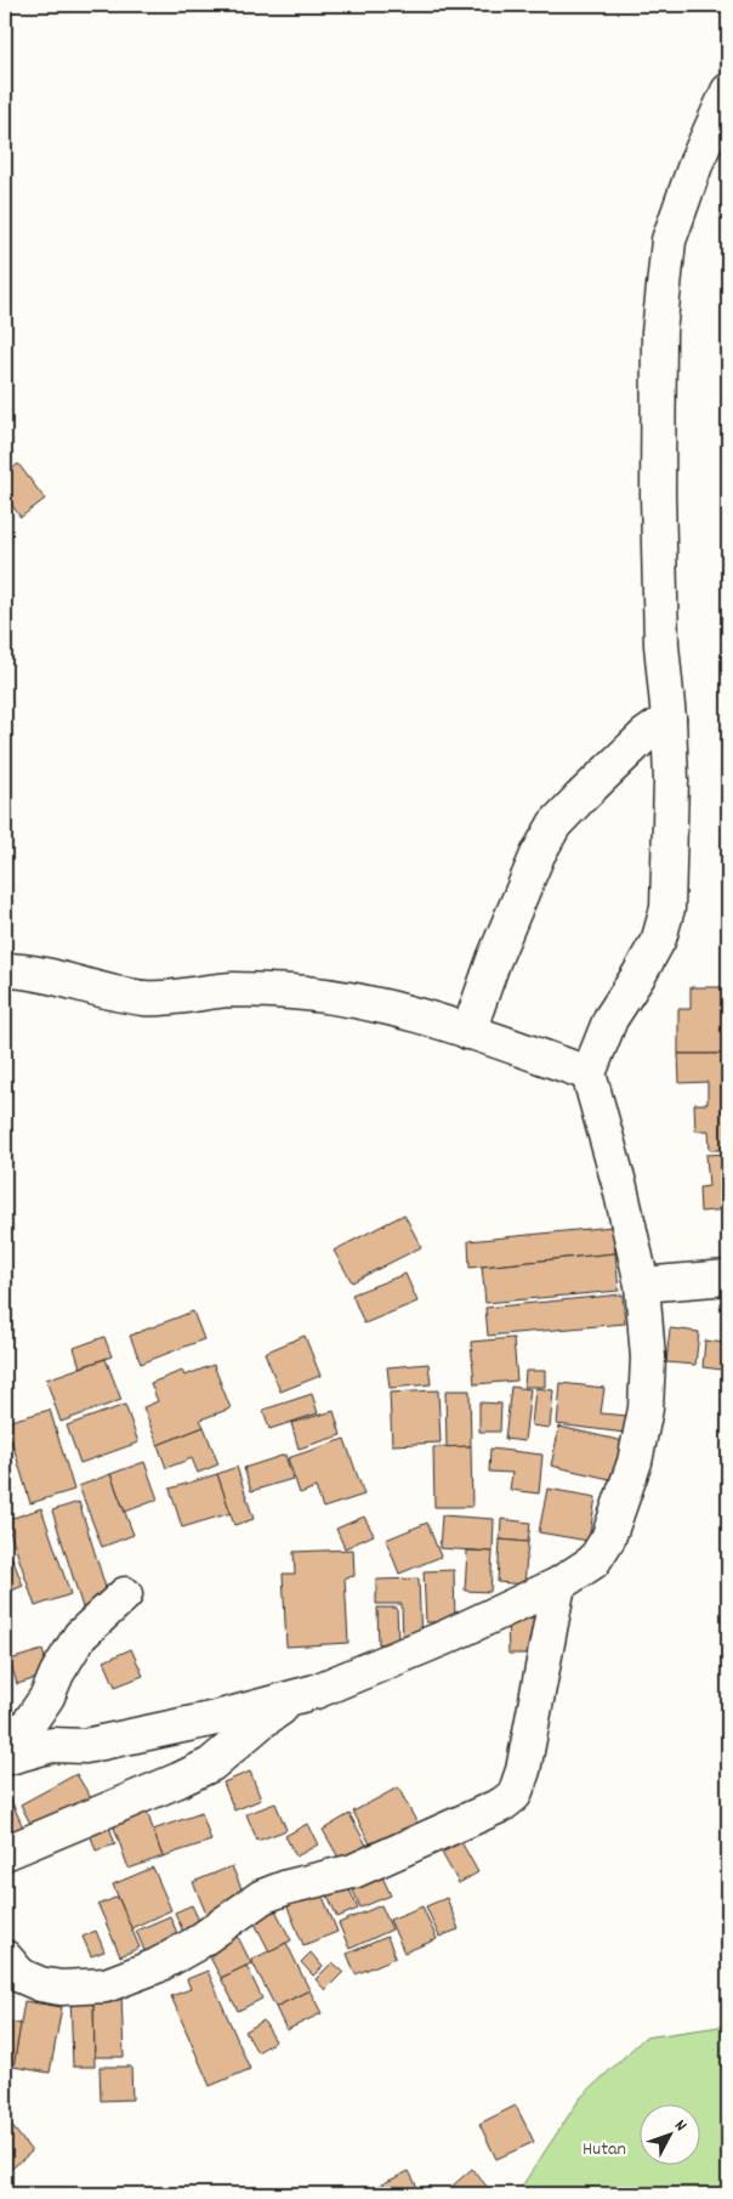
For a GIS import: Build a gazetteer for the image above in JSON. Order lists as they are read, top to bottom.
{
  "parks": ["Hutan"],
  "north": "top right"
}
